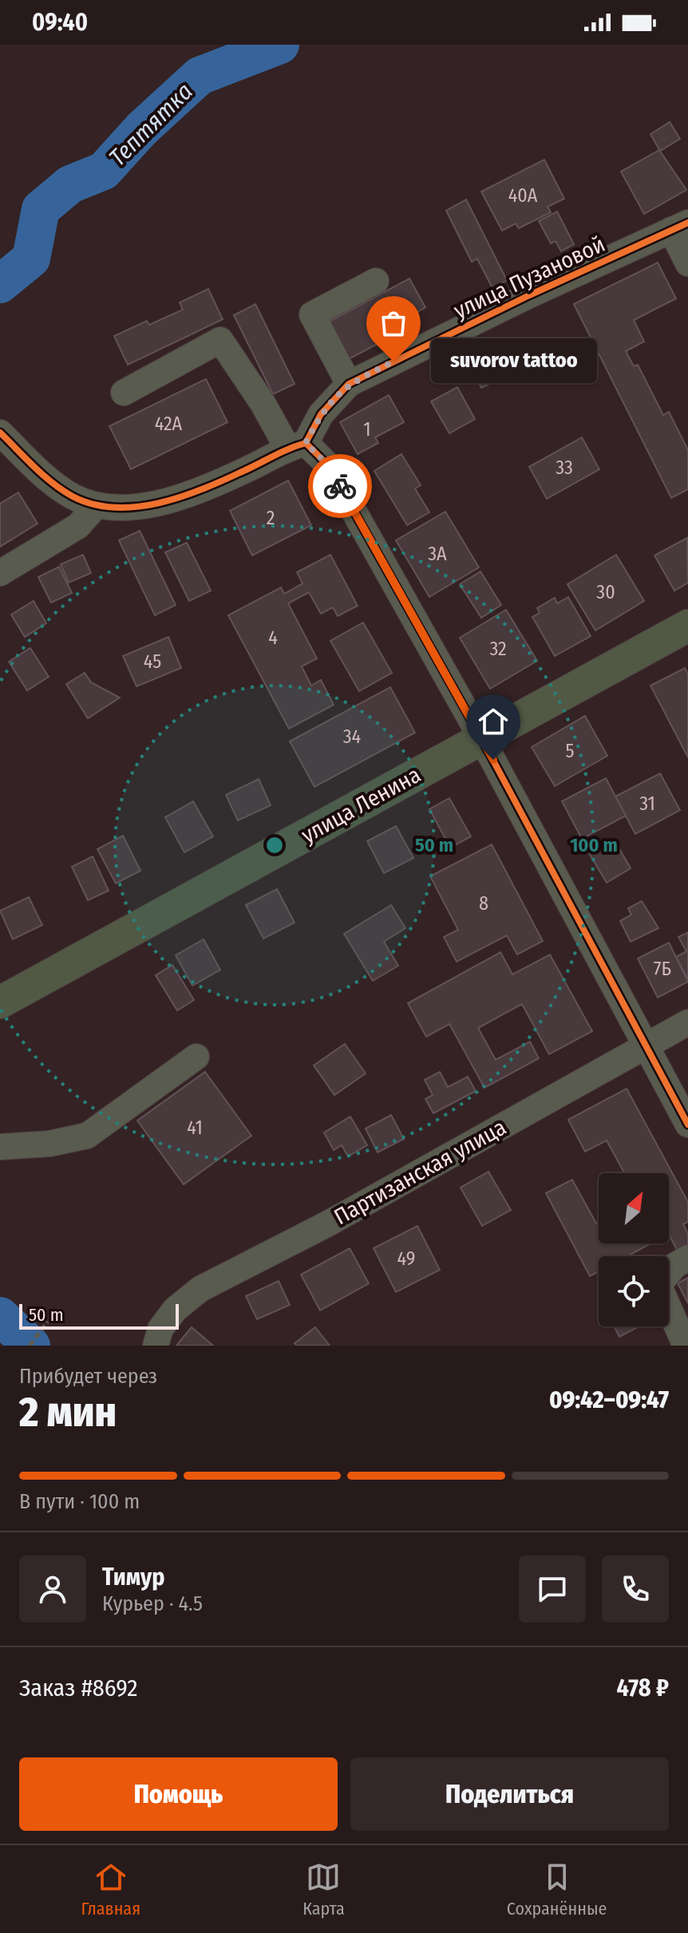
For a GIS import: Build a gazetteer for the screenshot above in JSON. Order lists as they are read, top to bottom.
{
  "streets": {
    "main road": ["улица Ленина"],
    "street": ["улица Пузановой", "Партизанская улица"]
  },
  "water": ["Тептятка"],
  "places": ["suvorov tattoo"],
  "house_numbers": [
    "40А",
    "42А",
    "1",
    "33",
    "2",
    "3А",
    "30",
    "4",
    "32",
    "45",
    "34",
    "5",
    "31",
    "8",
    "7Б",
    "41",
    "49"
  ],
  "scale_bar": "50 m",
  "north": "top right",
  "page": {
    "status": "09:40",
    "bubble": "suvorov tattoo",
    "scale": "50 m",
    "heading": ["2 мин", "Прибудет через", "09:42–09:47"],
    "panel": [
      "Тимур",
      "Курьер · 4.5",
      "Заказ #8692",
      "478 ₽"
    ],
    "bar": "В пути · 100 m",
    "buttons": ["Помощь", "Поделиться"],
    "tabs": ["Главная", "Карта", "Сохранённые"]
  },
  "rings": ["50 m", "100 m"]
}
